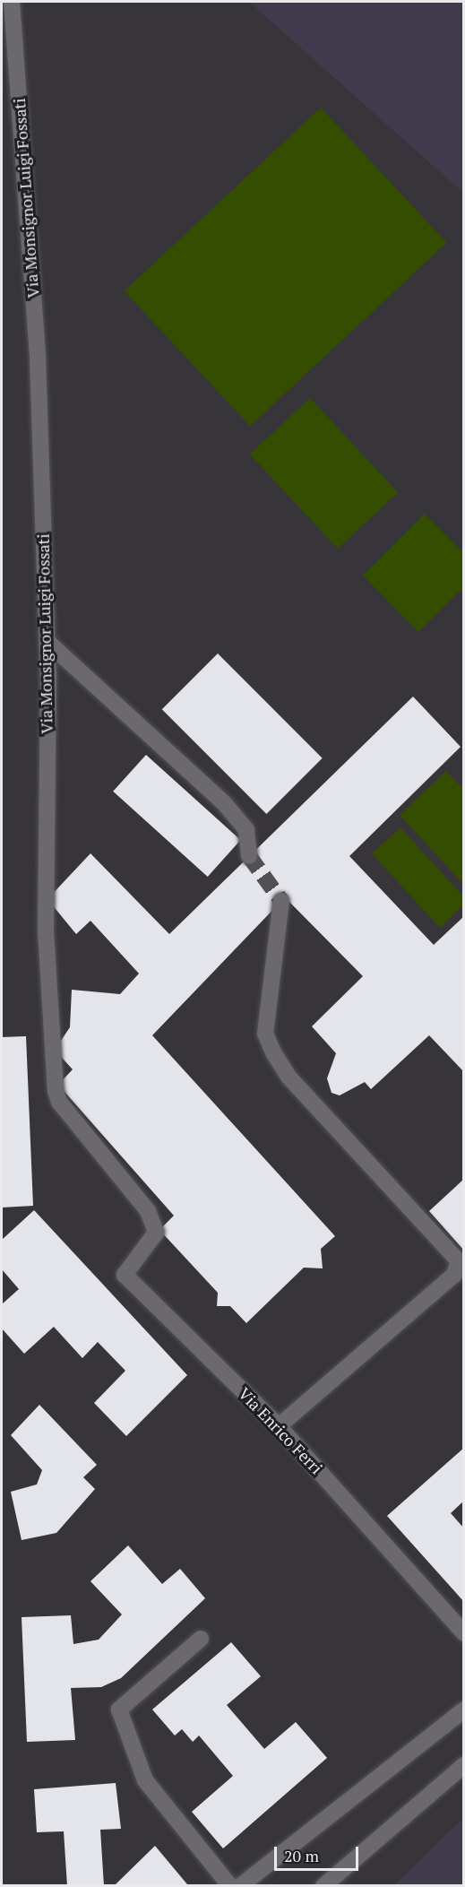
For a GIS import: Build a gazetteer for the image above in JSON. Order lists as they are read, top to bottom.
{
  "streets": {
    "street": ["Via Monsignor Luigi Fossati", "Via Enrico Ferri"]
  },
  "crossings": [
    ["Via Monsignor Luigi Fossati", "Via Enrico Ferri"]
  ],
  "scale_bar": "20 m"
}
